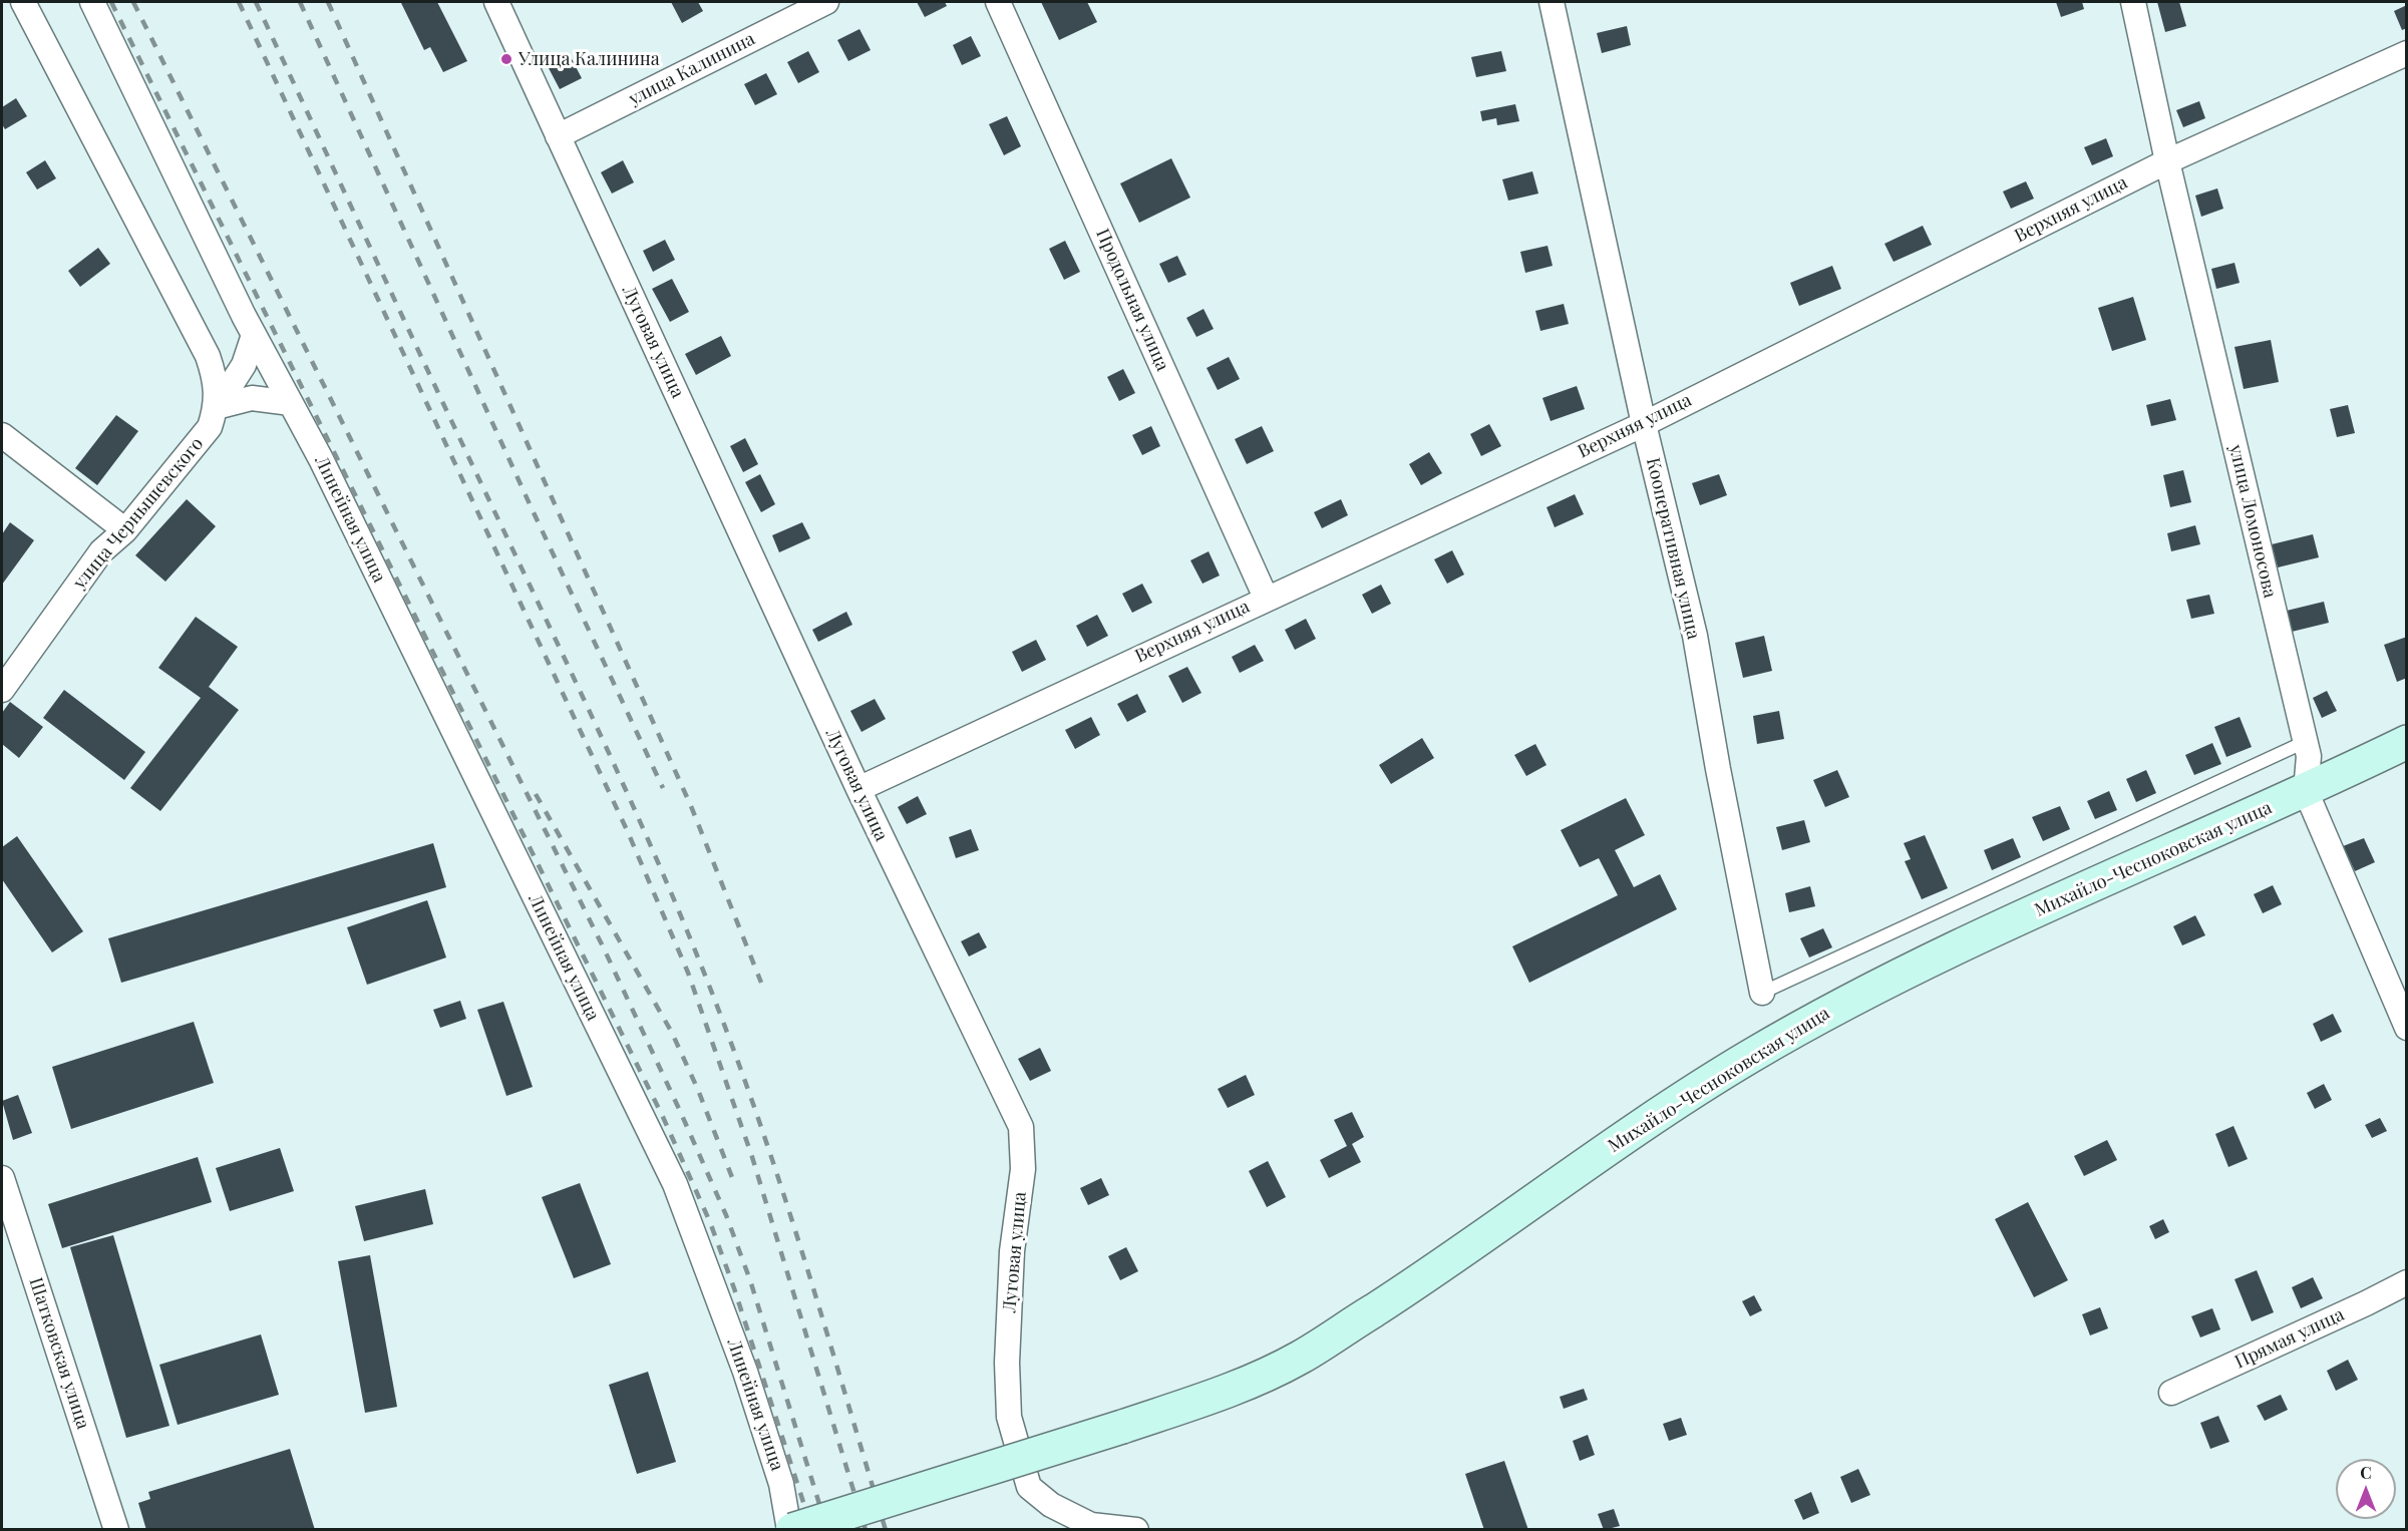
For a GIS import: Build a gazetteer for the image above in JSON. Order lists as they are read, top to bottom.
{
  "streets": {
    "street": [
      "улица Калинина",
      "Верхняя улица",
      "Продольная улица",
      "Луговая улица",
      "улица Чернышевского",
      "Линейная улица",
      "улица Ломоносова",
      "Кооперативная улица",
      "Михайло-Чесноковская улица",
      "Прямая улица",
      "Шатковская улица"
    ]
  },
  "crossings": [
    ["улица Калинина", "Луговая улица"],
    ["Верхняя улица", "Продольная улица"],
    ["Верхняя улица", "Луговая улица"],
    ["Верхняя улица", "улица Ломоносова"],
    ["Верхняя улица", "Кооперативная улица"],
    ["Линейная улица", "Михайло-Чесноковская улица"],
    ["улица Ломоносова", "Михайло-Чесноковская улица"]
  ],
  "places": ["Улица Калинина"],
  "north": "top"
}
